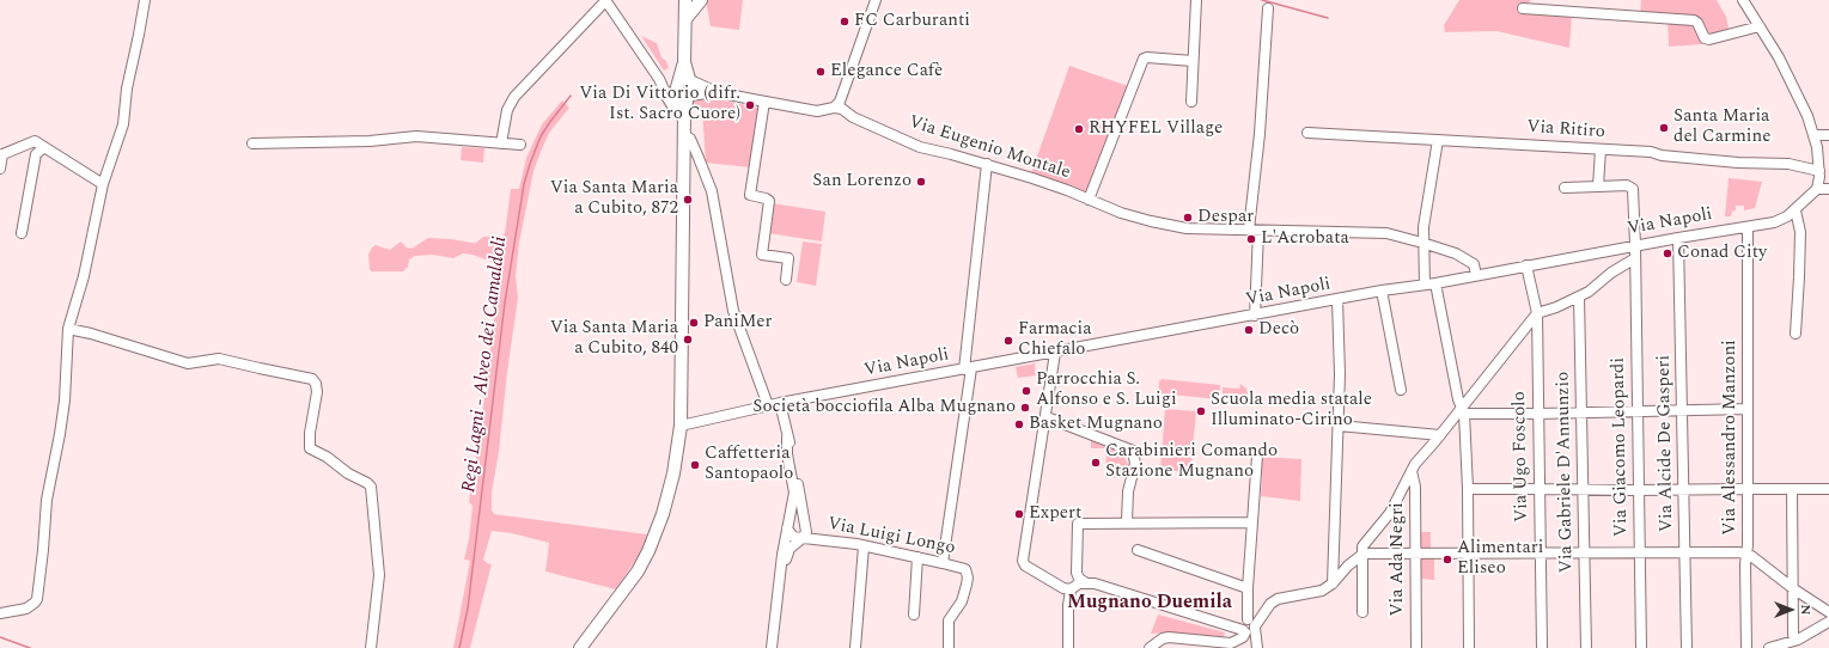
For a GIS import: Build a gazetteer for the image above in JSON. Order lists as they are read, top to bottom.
{
  "streets": {
    "street": [
      "Via Ritiro",
      "Via Eugenio Montale",
      "Via Napoli",
      "Via Alessandro Manzoni",
      "Via Alcide De Gasperi",
      "Via Giacomo Leopardi",
      "Via Ugo Foscolo",
      "Via Gabriele D'Annunzio",
      "Via Luigi Longo",
      "Via Ada Negri"
    ]
  },
  "crossings": [
    ["Via Eugenio Montale", "Via Napoli"],
    ["Via Napoli", "Via Alessandro Manzoni"],
    ["Via Napoli", "Via Alcide De Gasperi"],
    ["Via Napoli", "Via Giacomo Leopardi"],
    ["Via Napoli", "Via Ugo Foscolo"]
  ],
  "districts": ["Mugnano Duemila"],
  "water": ["Regi Lagni - Alveo dei Camaldoli"],
  "places": [
    "FC Carburanti",
    "Elegance Cafè",
    "Via Di Vittorio (difr. Ist. Sacro Cuore)",
    "Santa Maria del Carmine",
    "RHYFEL Village",
    "San Lorenzo",
    "Via Santa Maria a Cubito, 872",
    "Despar",
    "L'Acrobata",
    "Conad City",
    "PaniMer",
    "Decò",
    "Via Santa Maria a Cubito, 840",
    "Farmacia Chiefalo",
    "Parrocchia S. Alfonso e S. Luigi",
    "Società bocciofila Alba Mugnano",
    "Scuola media statale Illuminato-Cirino",
    "Basket Mugnano",
    "Carabinieri Comando Stazione Mugnano",
    "Caffetteria Santopaolo",
    "Expert",
    "Alimentari Eliseo"
  ],
  "north": "right"
}
